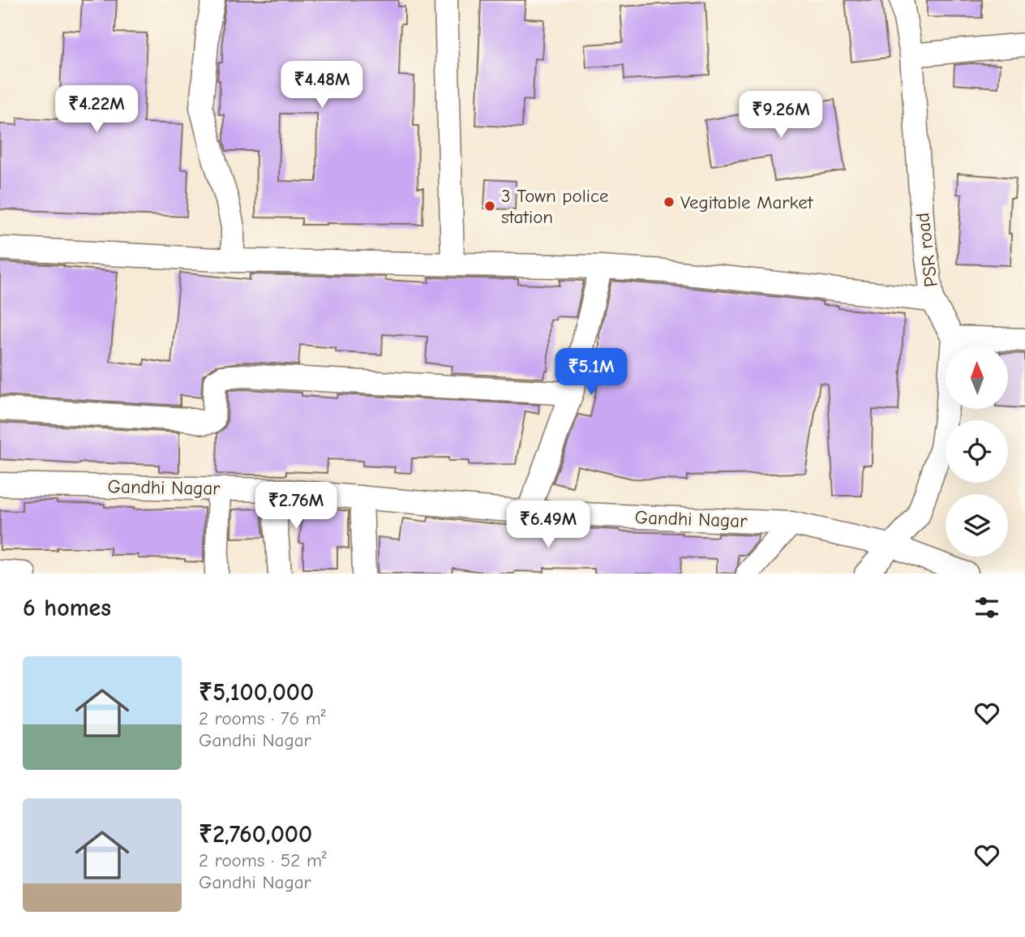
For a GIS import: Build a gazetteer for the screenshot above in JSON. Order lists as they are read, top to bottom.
{
  "streets": {
    "street": ["PSR road", "Gandhi Nagar"]
  },
  "places": ["Vegitable Market", "3 Town police station"],
  "north": "top",
  "page": {
    "price": [
      "₹4.48M",
      "₹4.22M",
      "₹9.26M",
      "₹5.1M",
      "₹2.76M",
      "₹6.49M"
    ],
    "heading": "6 homes",
    "list": [
      {
        "name": "₹5,100,000",
        "note": "2 rooms · 76 m² · Gandhi Nagar"
      },
      {
        "name": "₹2,760,000",
        "note": "2 rooms · 52 m² · Gandhi Nagar"
      }
    ]
  }
}
